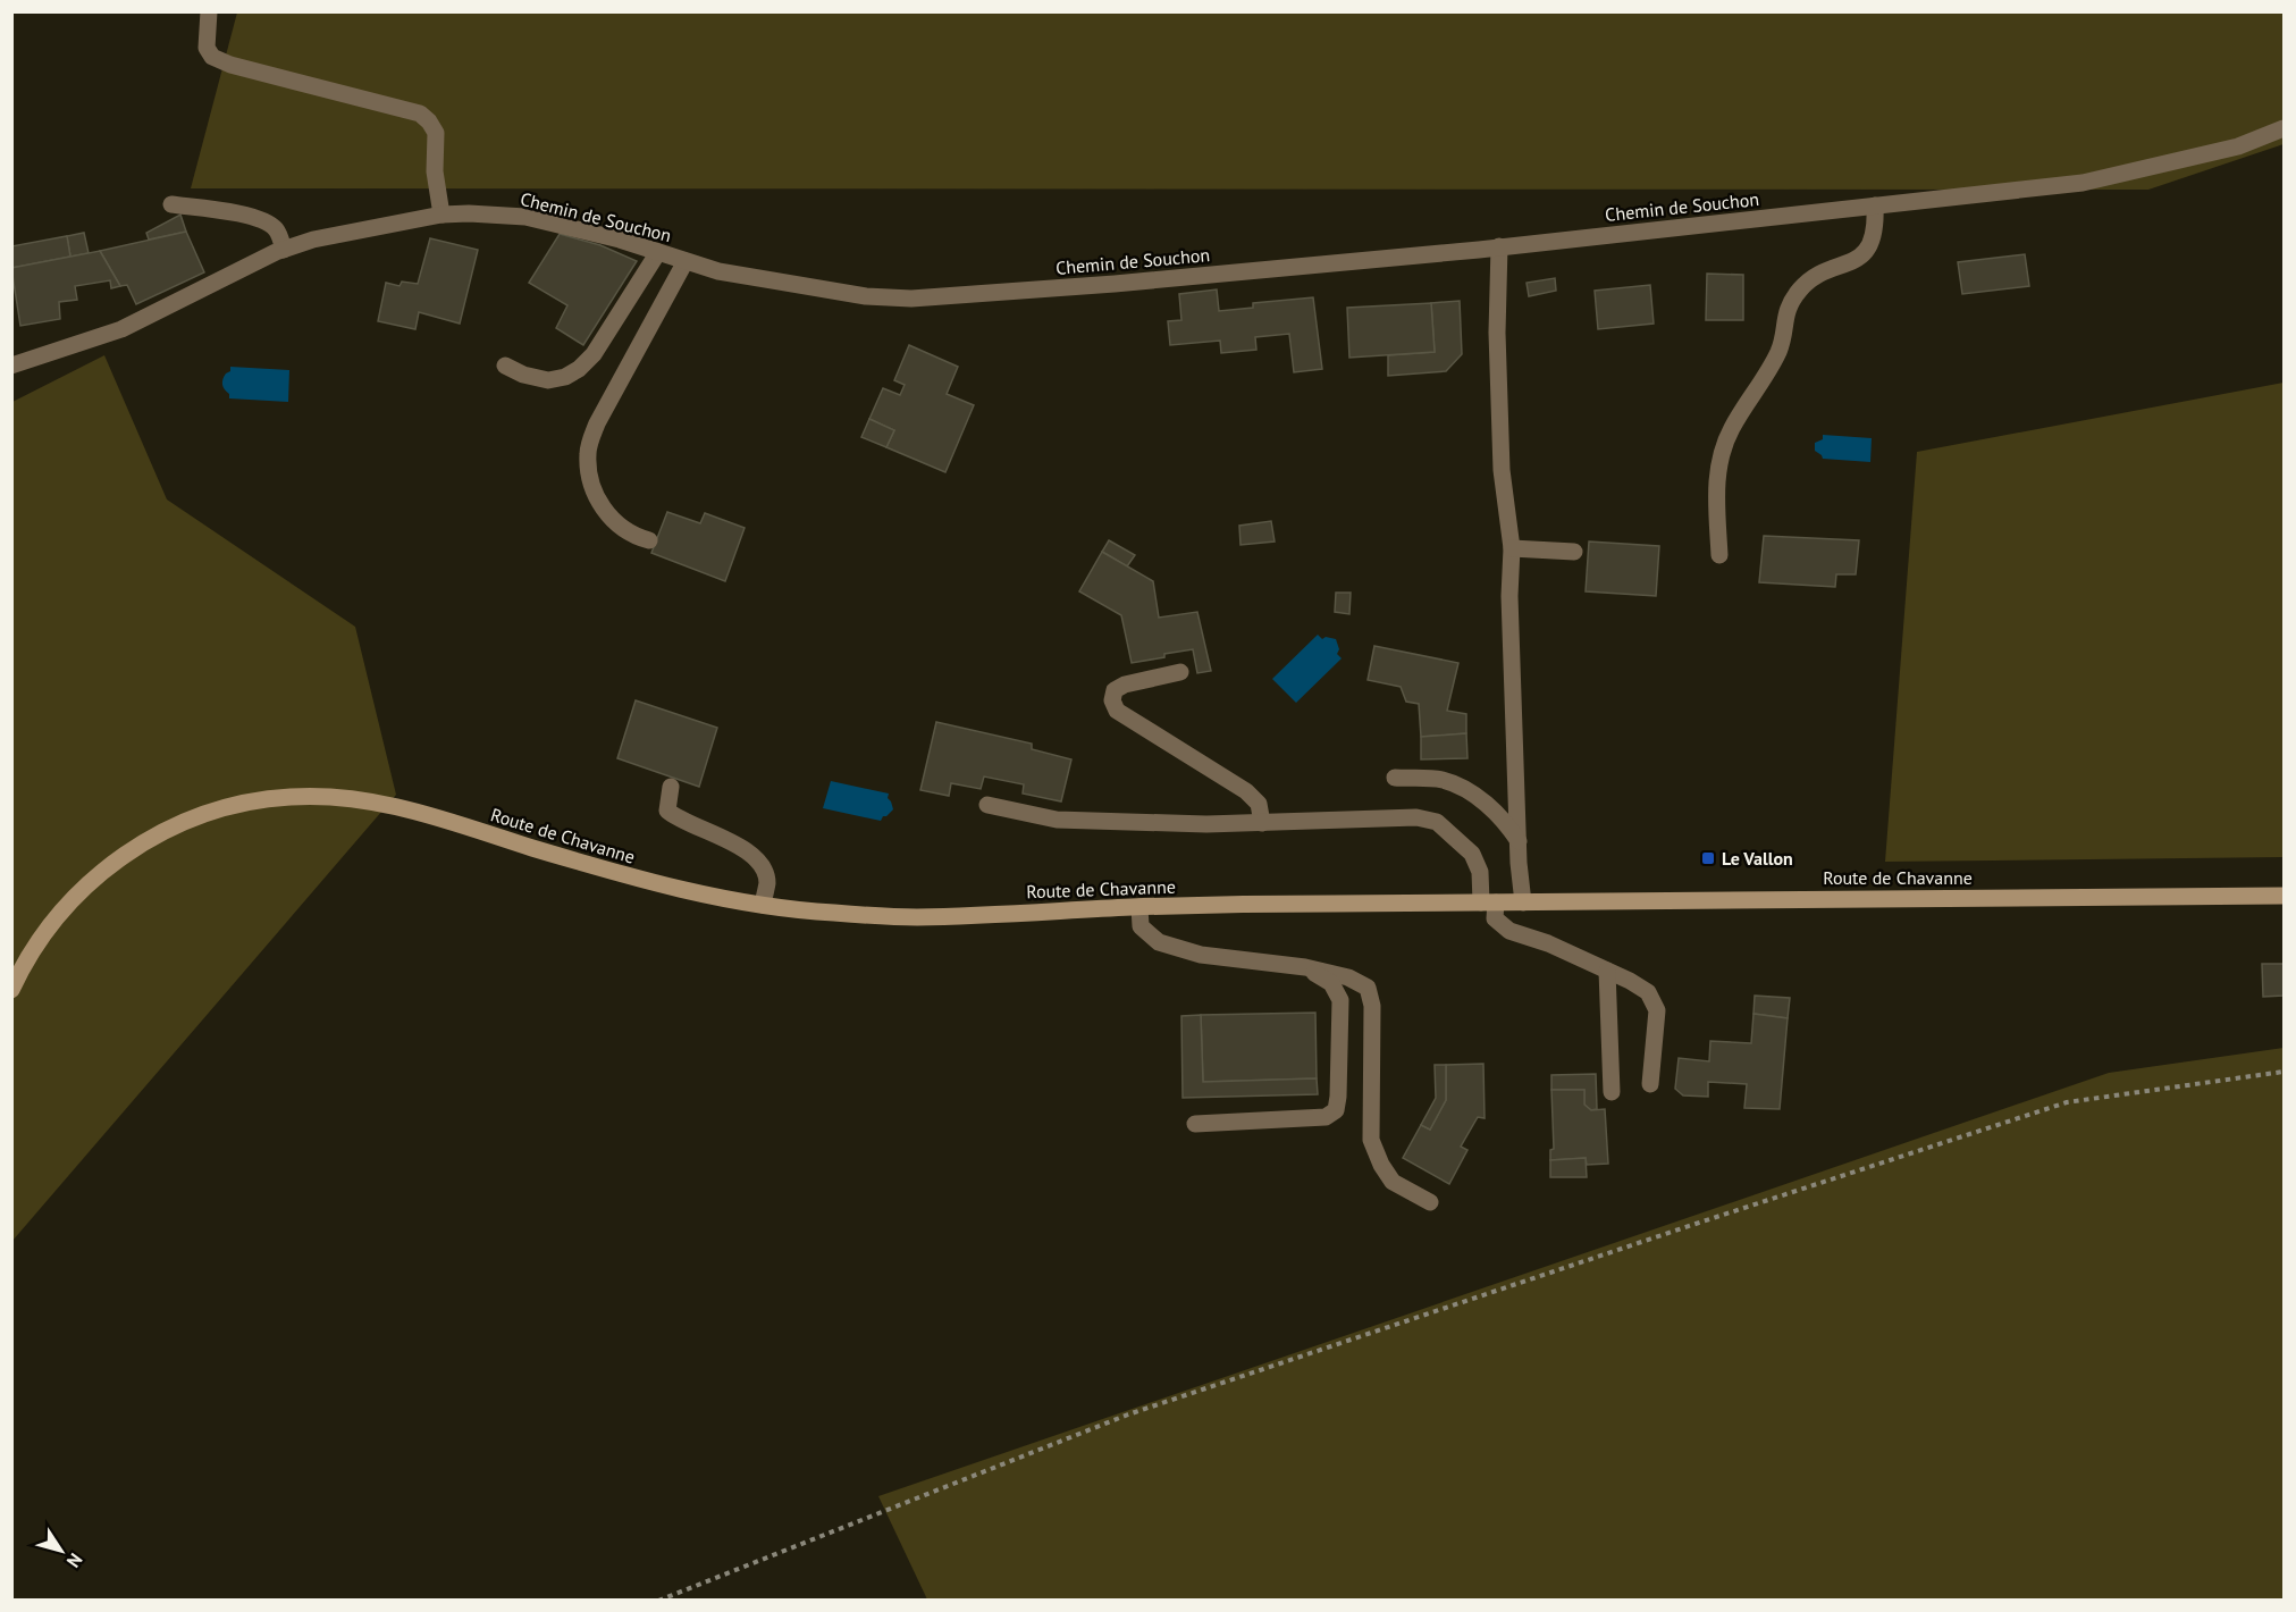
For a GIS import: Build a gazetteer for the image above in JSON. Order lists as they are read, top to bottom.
{
  "streets": {
    "main road": ["Route de Chavanne"],
    "street": ["Chemin de Souchon"]
  },
  "places": {
    "transit": ["Le Vallon"]
  },
  "north": "bottom right"
}
